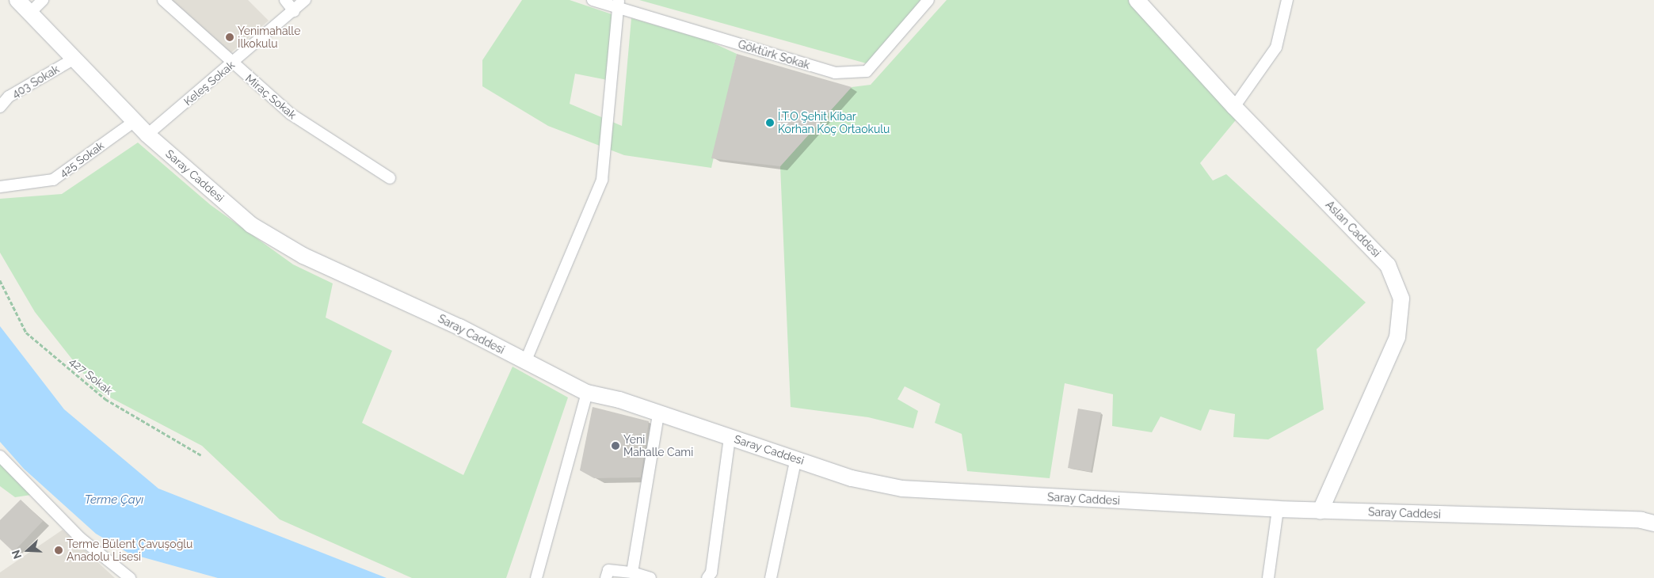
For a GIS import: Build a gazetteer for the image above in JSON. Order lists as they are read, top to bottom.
{
  "streets": {
    "main road": ["Saray Caddesi", "Aslan Caddesi"],
    "street": [
      "Göktürk Sokak",
      "403 Sokak",
      "Keleş Sokak",
      "Miraç Sokak",
      "425 Sokak"
    ],
    "path": ["427 Sokak"]
  },
  "crossings": [
    ["403 Sokak", "Saray Caddesi"],
    ["Keleş Sokak", "Miraç Sokak"],
    ["Keleş Sokak", "Saray Caddesi"],
    ["425 Sokak", "Saray Caddesi"],
    ["Saray Caddesi", "Aslan Caddesi"]
  ],
  "water": ["Terme Çayı"],
  "places": [
    "Yenimahalle İlkokulu",
    "İ.T.O Şehit Kibar Korhan Koç Ortaokulu",
    "Yeni Mahalle Cami",
    "Terme Bülent Çavuşoğlu Anadolu Lisesi"
  ],
  "north": "left"
}
